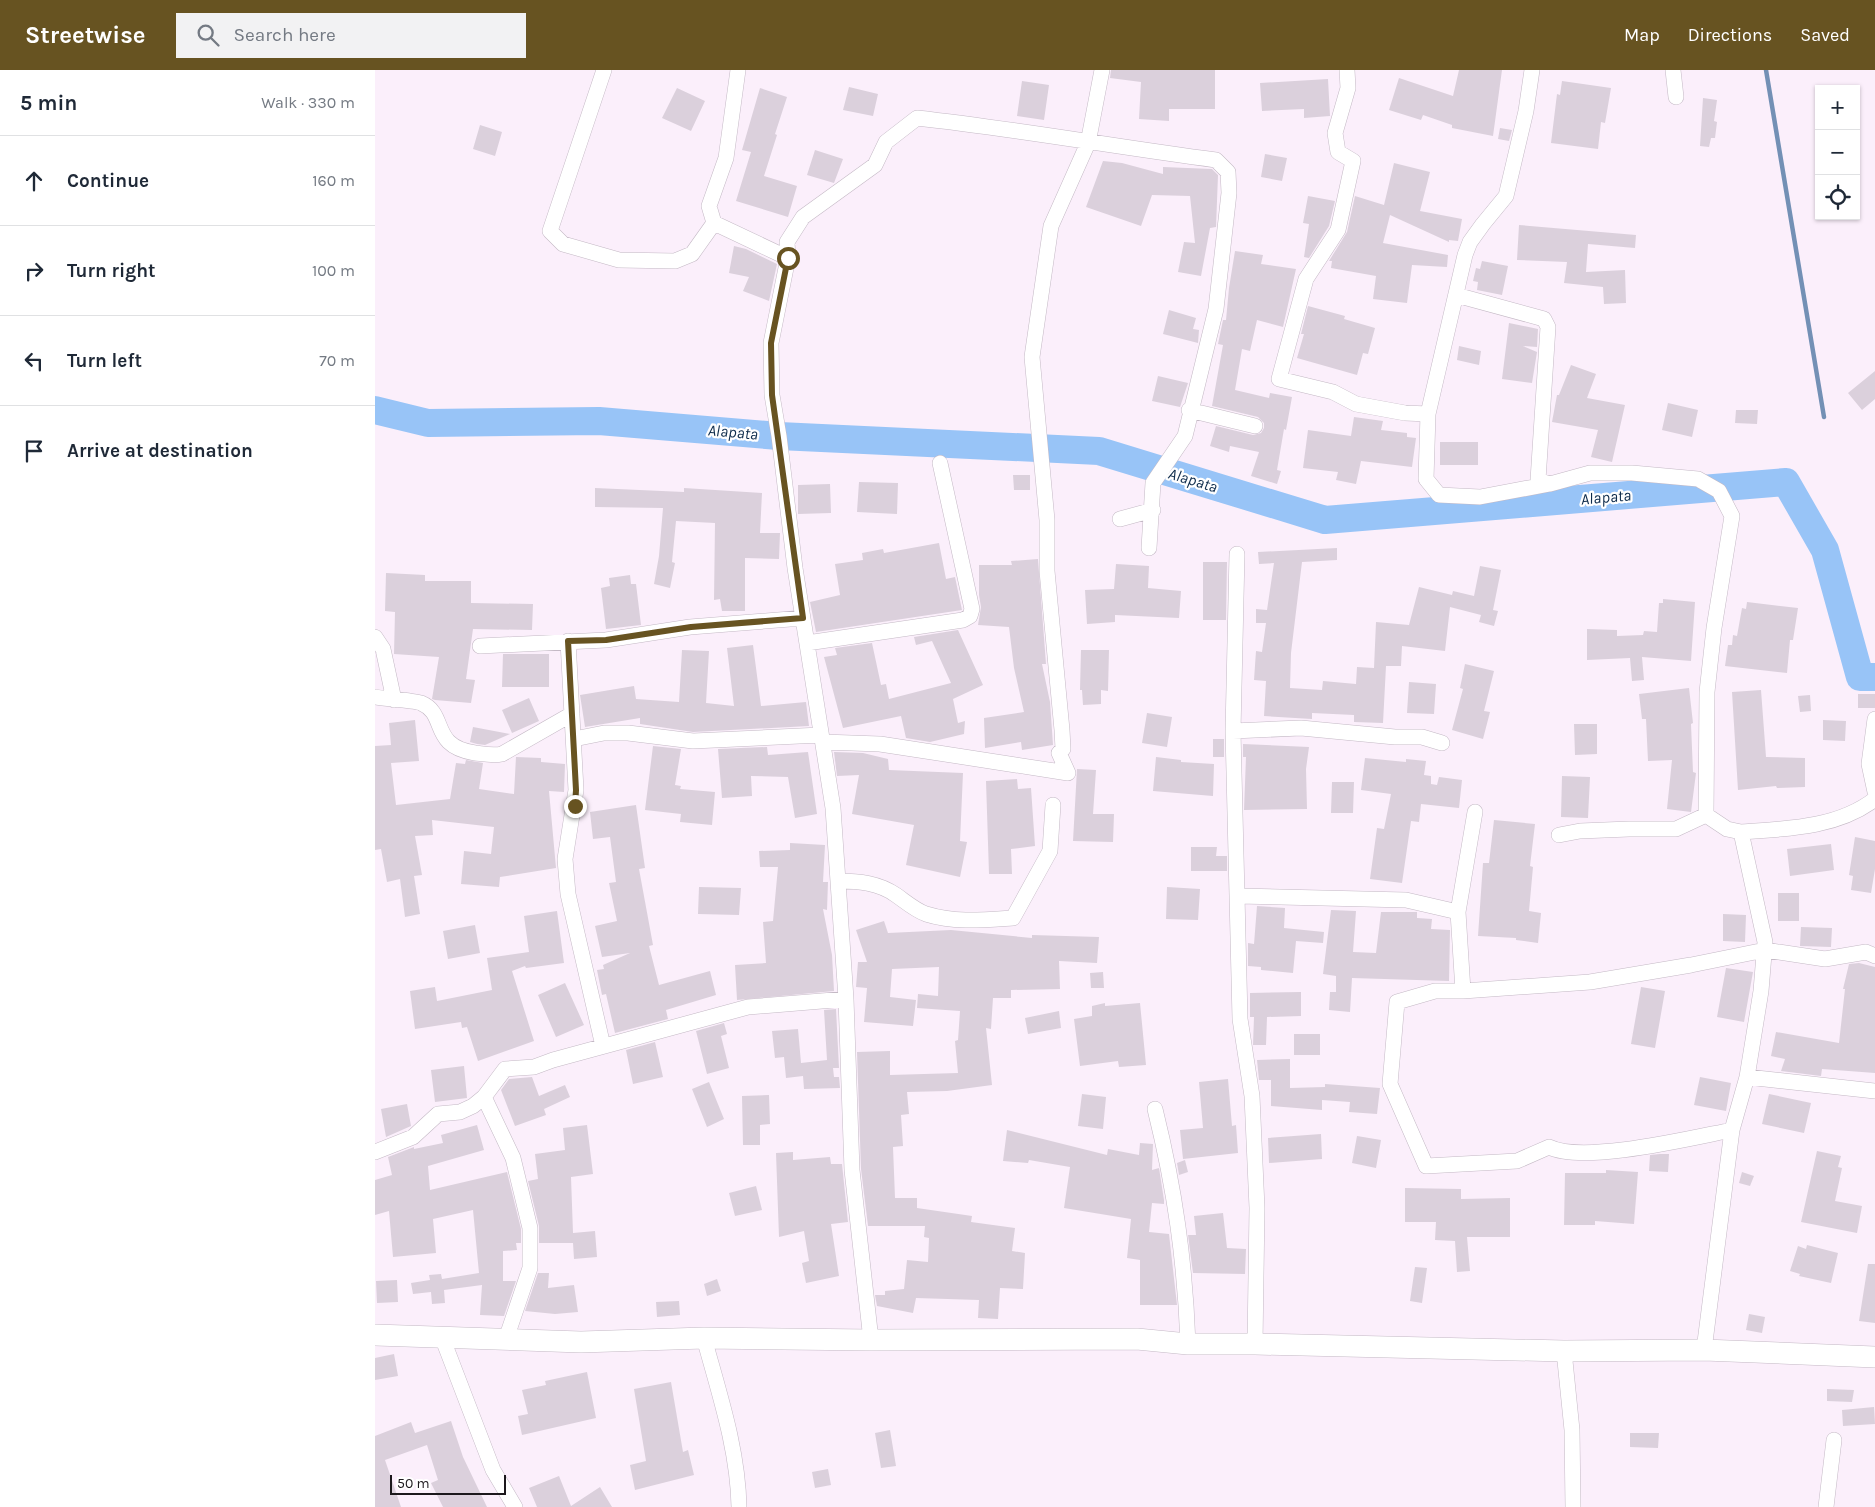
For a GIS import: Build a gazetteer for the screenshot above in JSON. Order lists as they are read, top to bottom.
{
  "water": ["Alapata"],
  "scale_bar": "50 m",
  "page": {
    "header": "Streetwise",
    "search": "Search here",
    "nav": ["Map", "Directions", "Saved"],
    "heading": ["5 min", "Walk · 330 m"],
    "map_buttons": ["+", "−"],
    "list": [
      ["Continue", "160 m"],
      ["Turn right", "100 m"],
      ["Turn left", "70 m"],
      "Arrive at destination"
    ],
    "scale": "50 m"
  }
}
